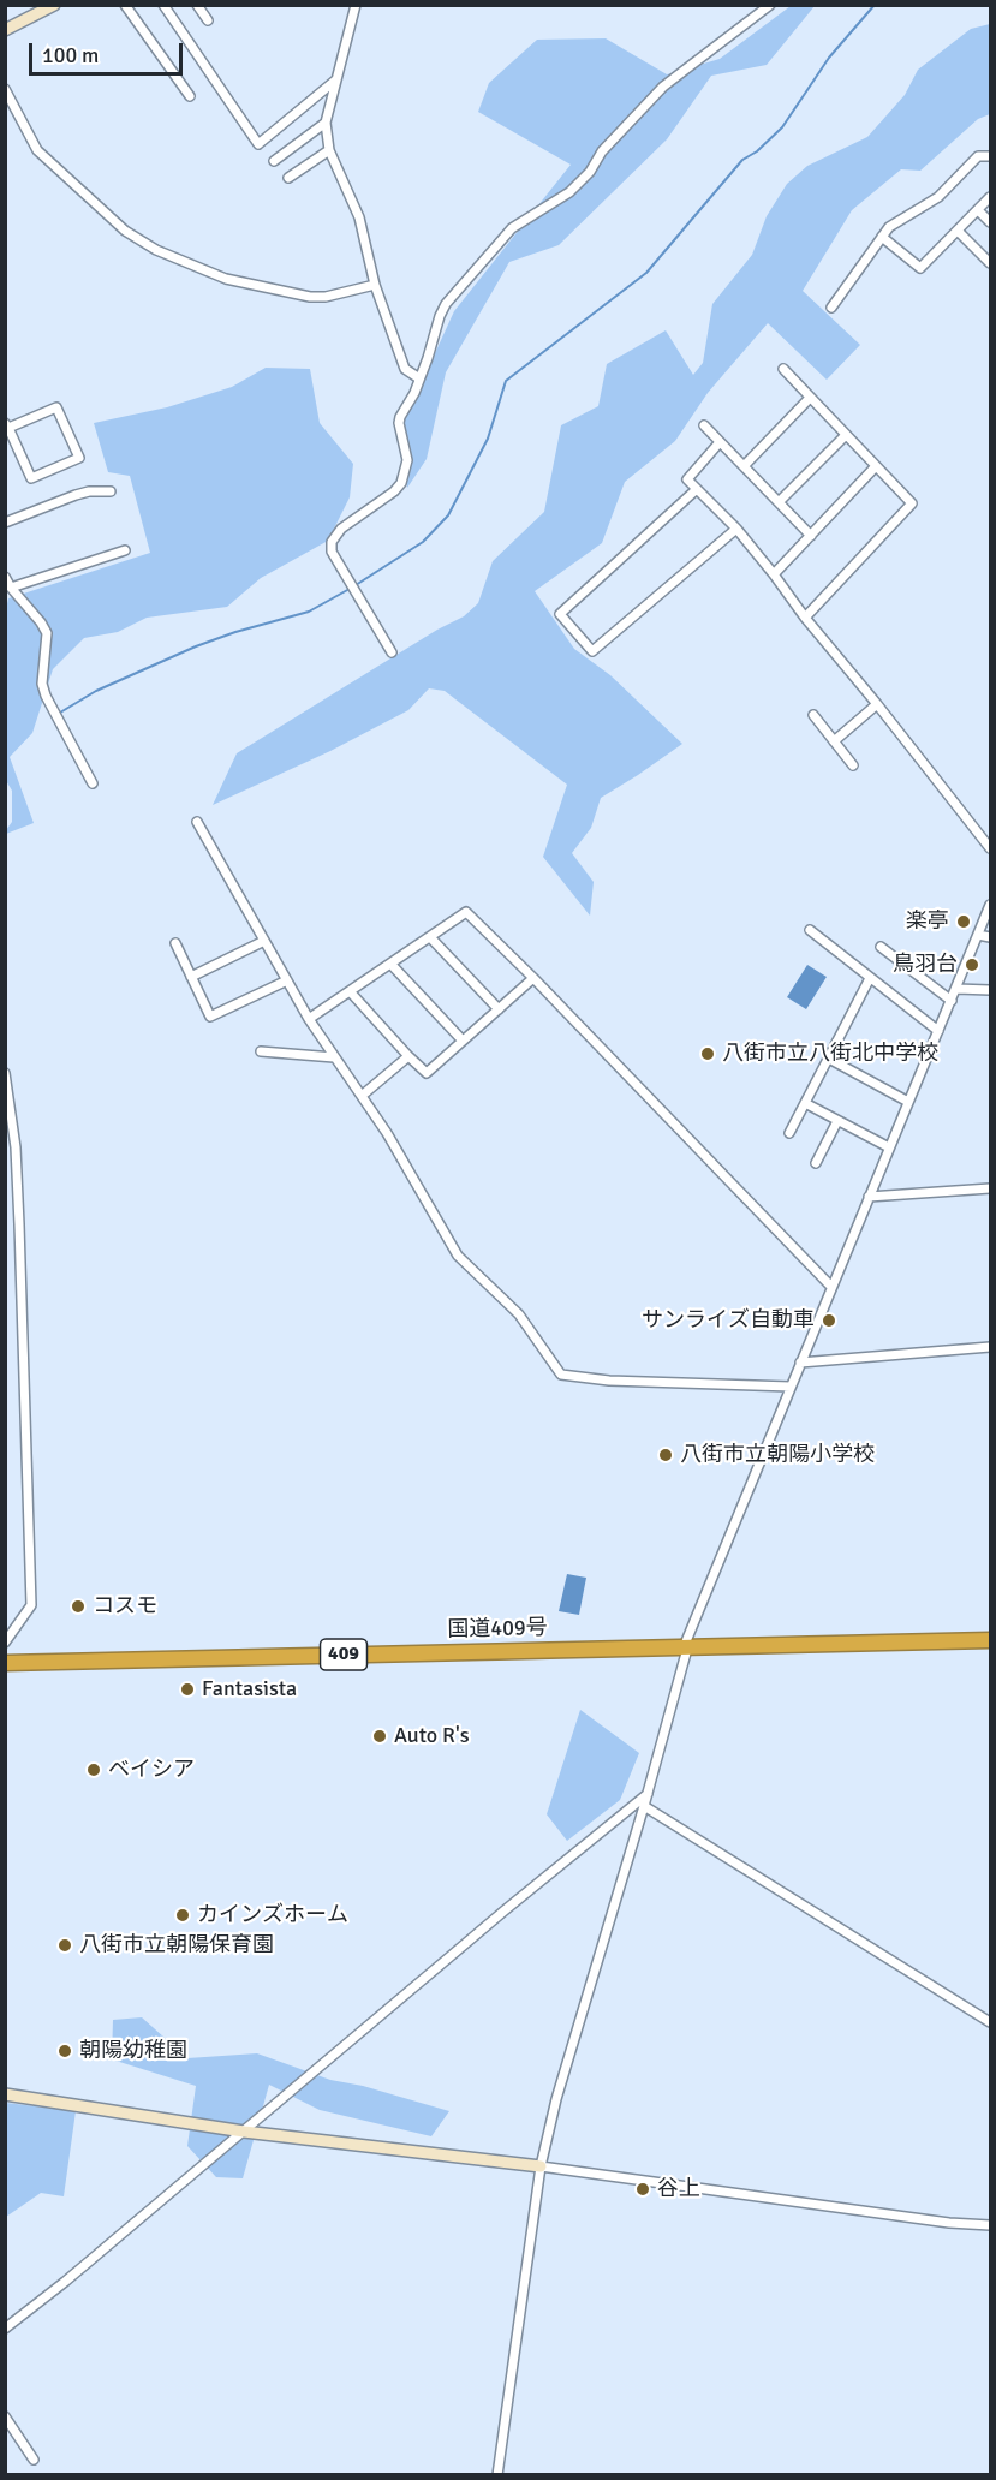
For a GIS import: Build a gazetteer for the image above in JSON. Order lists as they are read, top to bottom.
{
  "streets": {
    "highway": ["国道409号", "409"]
  },
  "places": [
    "楽亭",
    "鳥羽台",
    "八街市立八街北中学校",
    "サンライズ自動車",
    "八街市立朝陽小学校",
    "コスモ",
    "Fantasista",
    "Auto R's",
    "ベイシア",
    "カインズホーム",
    "八街市立朝陽保育園",
    "朝陽幼稚園",
    "谷上"
  ],
  "scale_bar": "100 m"
}
